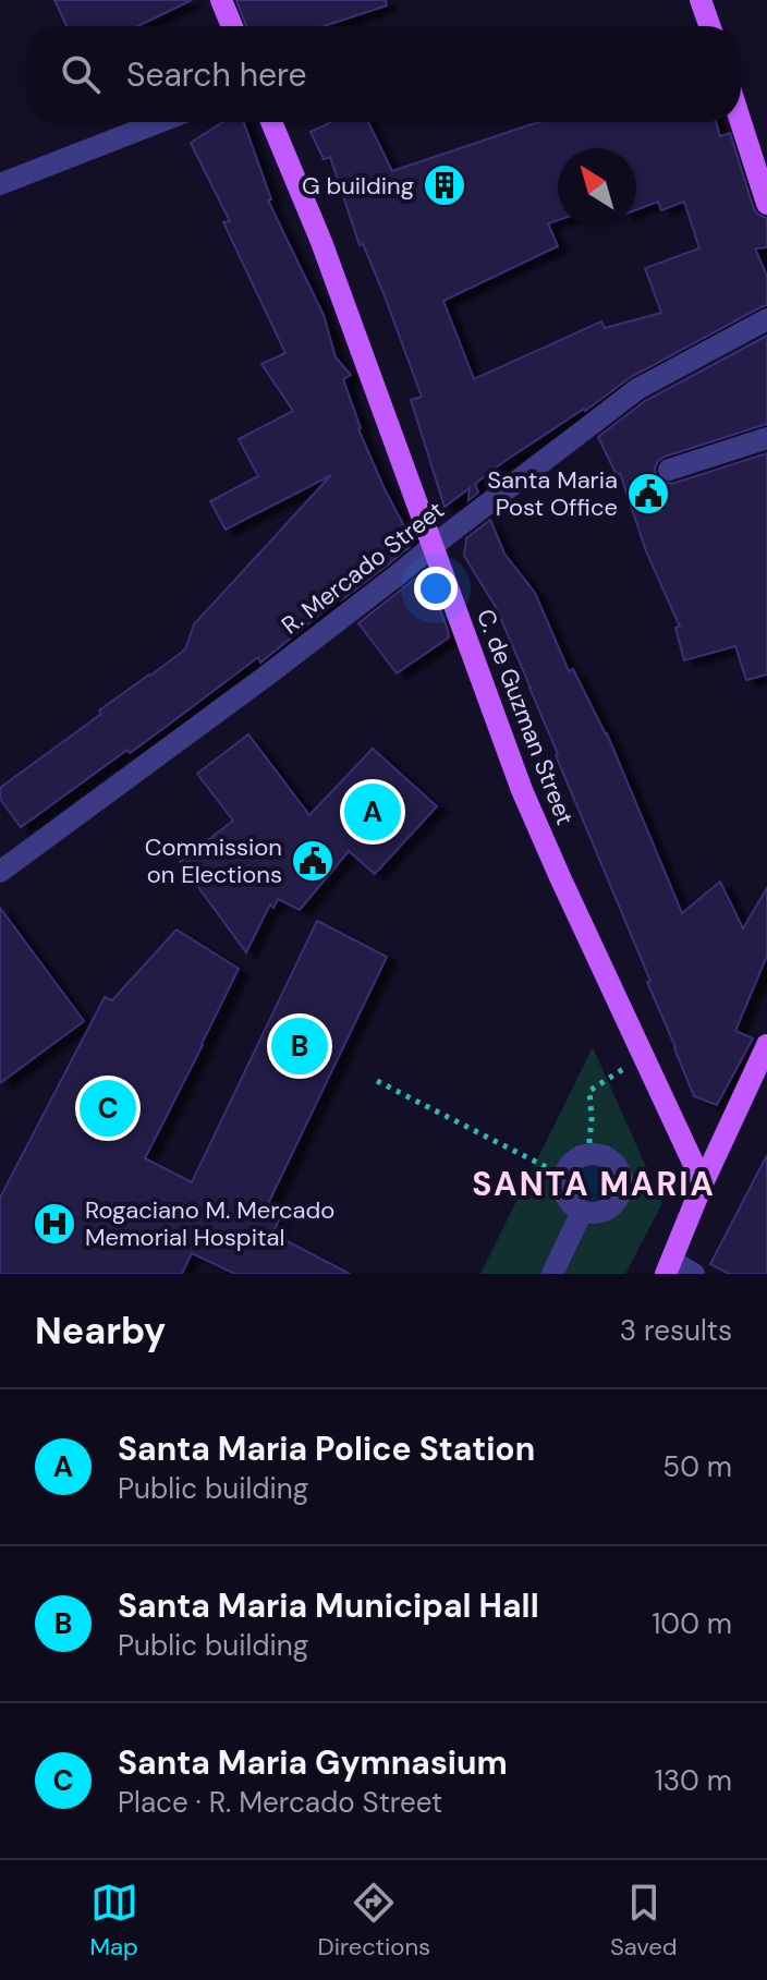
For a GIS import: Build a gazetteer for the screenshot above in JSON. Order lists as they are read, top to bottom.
{
  "streets": {
    "main road": ["C. de Guzman Street"],
    "street": ["R. Mercado Street"]
  },
  "crossings": [
    ["R. Mercado Street", "C. de Guzman Street"]
  ],
  "districts": ["SANTA MARIA"],
  "places": {
    "building": ["G building"],
    "public building": ["Santa Maria Post Office", "Commission on Elections"],
    "hospital": ["Rogaciano M. Mercado Memorial Hospital"]
  },
  "north": "top left",
  "page": {
    "search": "Search here",
    "pins": ["A", "B", "C"],
    "heading": ["Nearby", "3 results"],
    "list": [
      {
        "mark": "A",
        "name": "Santa Maria Police Station",
        "note": "Public building",
        "value": "50 m"
      },
      {
        "mark": "B",
        "name": "Santa Maria Municipal Hall",
        "note": "Public building",
        "value": "100 m"
      },
      {
        "mark": "C",
        "name": "Santa Maria Gymnasium",
        "note": "Place · R. Mercado Street",
        "value": "130 m"
      }
    ],
    "nav": ["Map", "Directions", "Saved"]
  }
}
